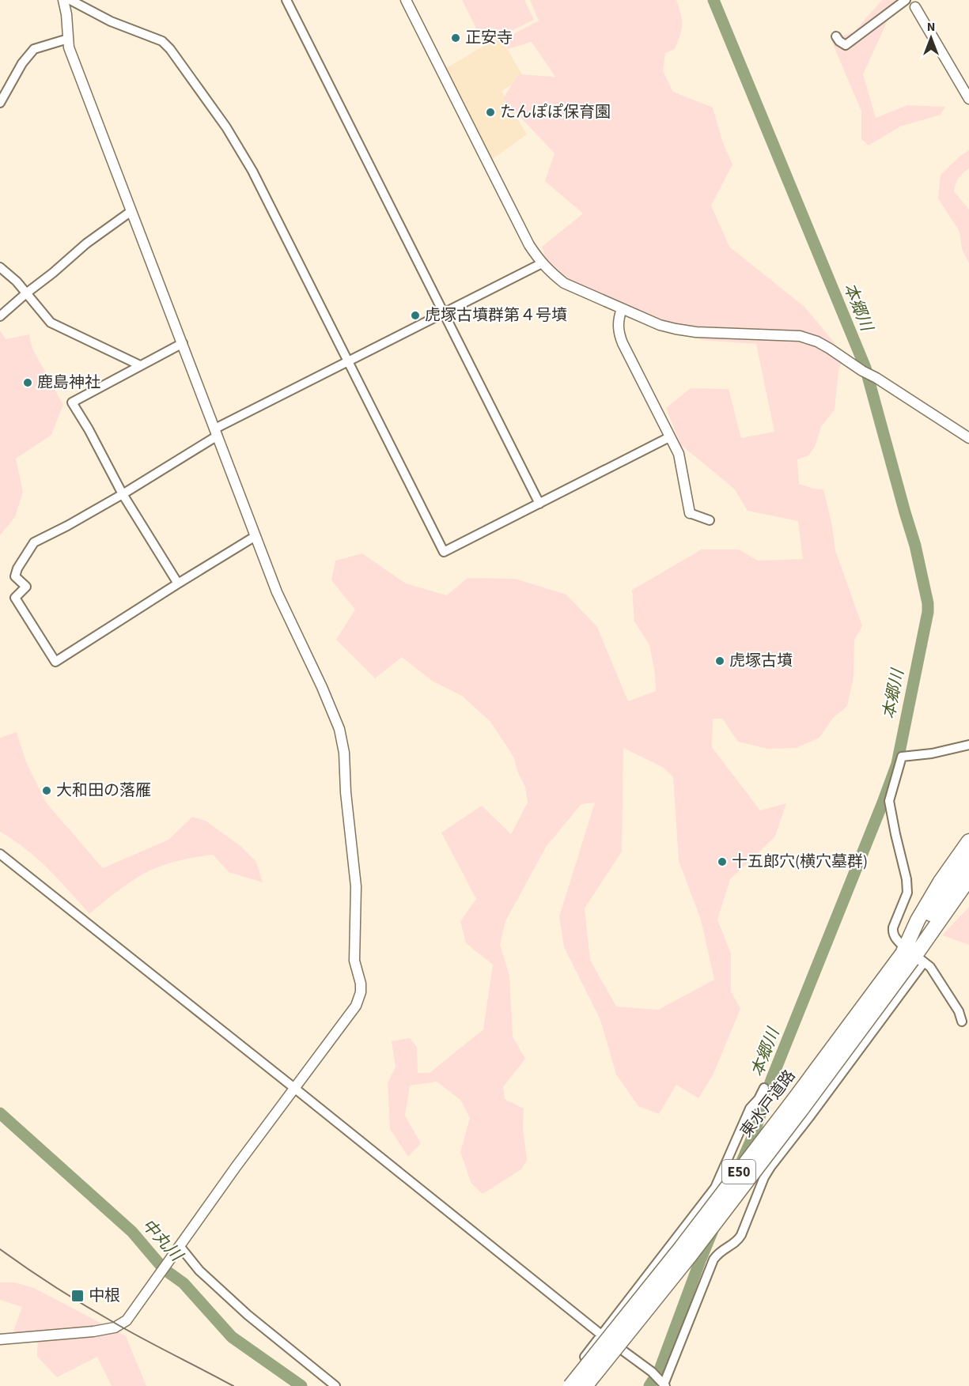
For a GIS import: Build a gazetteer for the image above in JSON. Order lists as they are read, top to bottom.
{
  "streets": {
    "highway": ["東水戸道路", "E50"]
  },
  "water": ["本郷川", "中丸川"],
  "places": {
    "other": [
      "正安寺",
      "たんぽぽ保育園",
      "虎塚古墳群第４号墳",
      "鹿島神社",
      "虎塚古墳",
      "大和田の落雁",
      "十五郎穴(横穴墓群)"
    ],
    "transit": ["中根"]
  },
  "north": "top"
}
